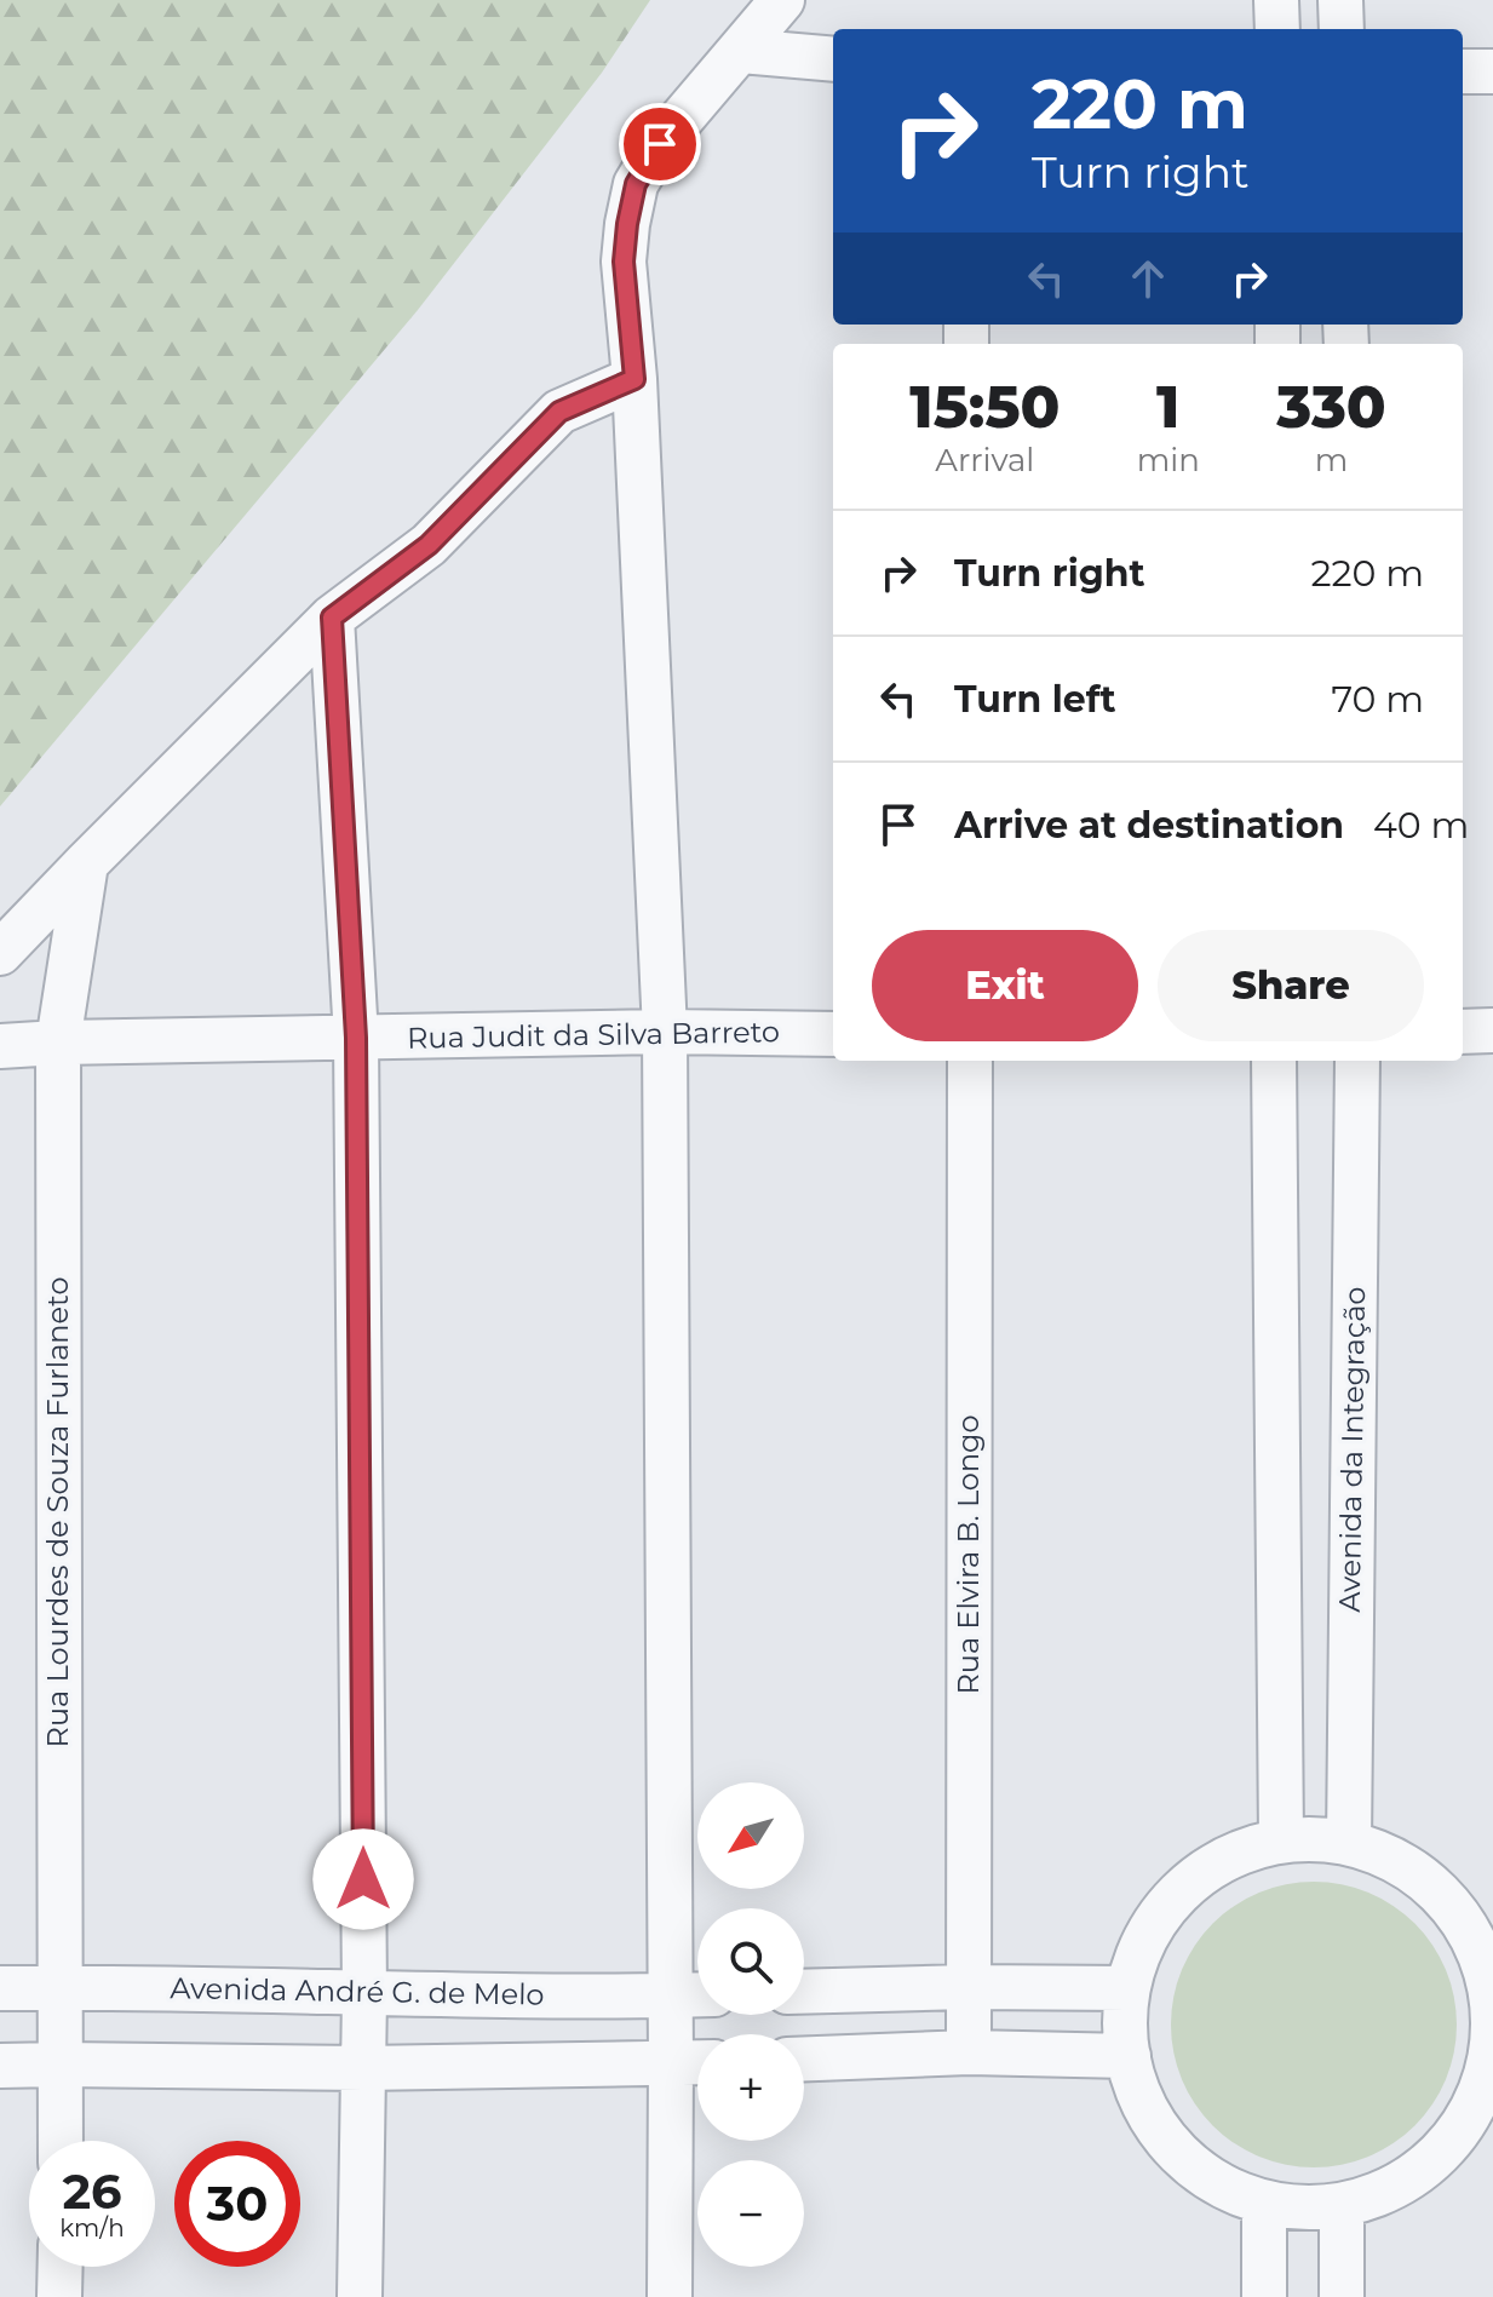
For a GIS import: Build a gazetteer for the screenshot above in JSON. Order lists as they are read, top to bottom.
{
  "streets": {
    "street": [
      "Rua Judit da Silva Barreto",
      "Avenida da Integração",
      "Rua Lourdes de Souza Furlaneto",
      "Rua Elvira B. Longo",
      "Avenida André G. de Melo"
    ]
  },
  "crossings": [
    ["Rua Judit da Silva Barreto", "Rua Lourdes de Souza Furlaneto"],
    ["Rua Lourdes de Souza Furlaneto", "Avenida André G. de Melo"]
  ],
  "north": "bottom left",
  "page": {
    "turn": ["220 m", "Turn right"],
    "eta": [
      "15:50",
      "Arrival",
      "1",
      "min",
      "330",
      "m"
    ],
    "list": [
      {
        "name": "Turn right",
        "value": "220 m"
      },
      {
        "name": "Turn left",
        "value": "70 m"
      },
      {
        "name": "Arrive at destination",
        "value": "40 m"
      }
    ],
    "buttons": ["Exit", "Share"],
    "map_buttons": ["+", "−"],
    "speed": "26 km/h",
    "limit": "30"
  }
}
